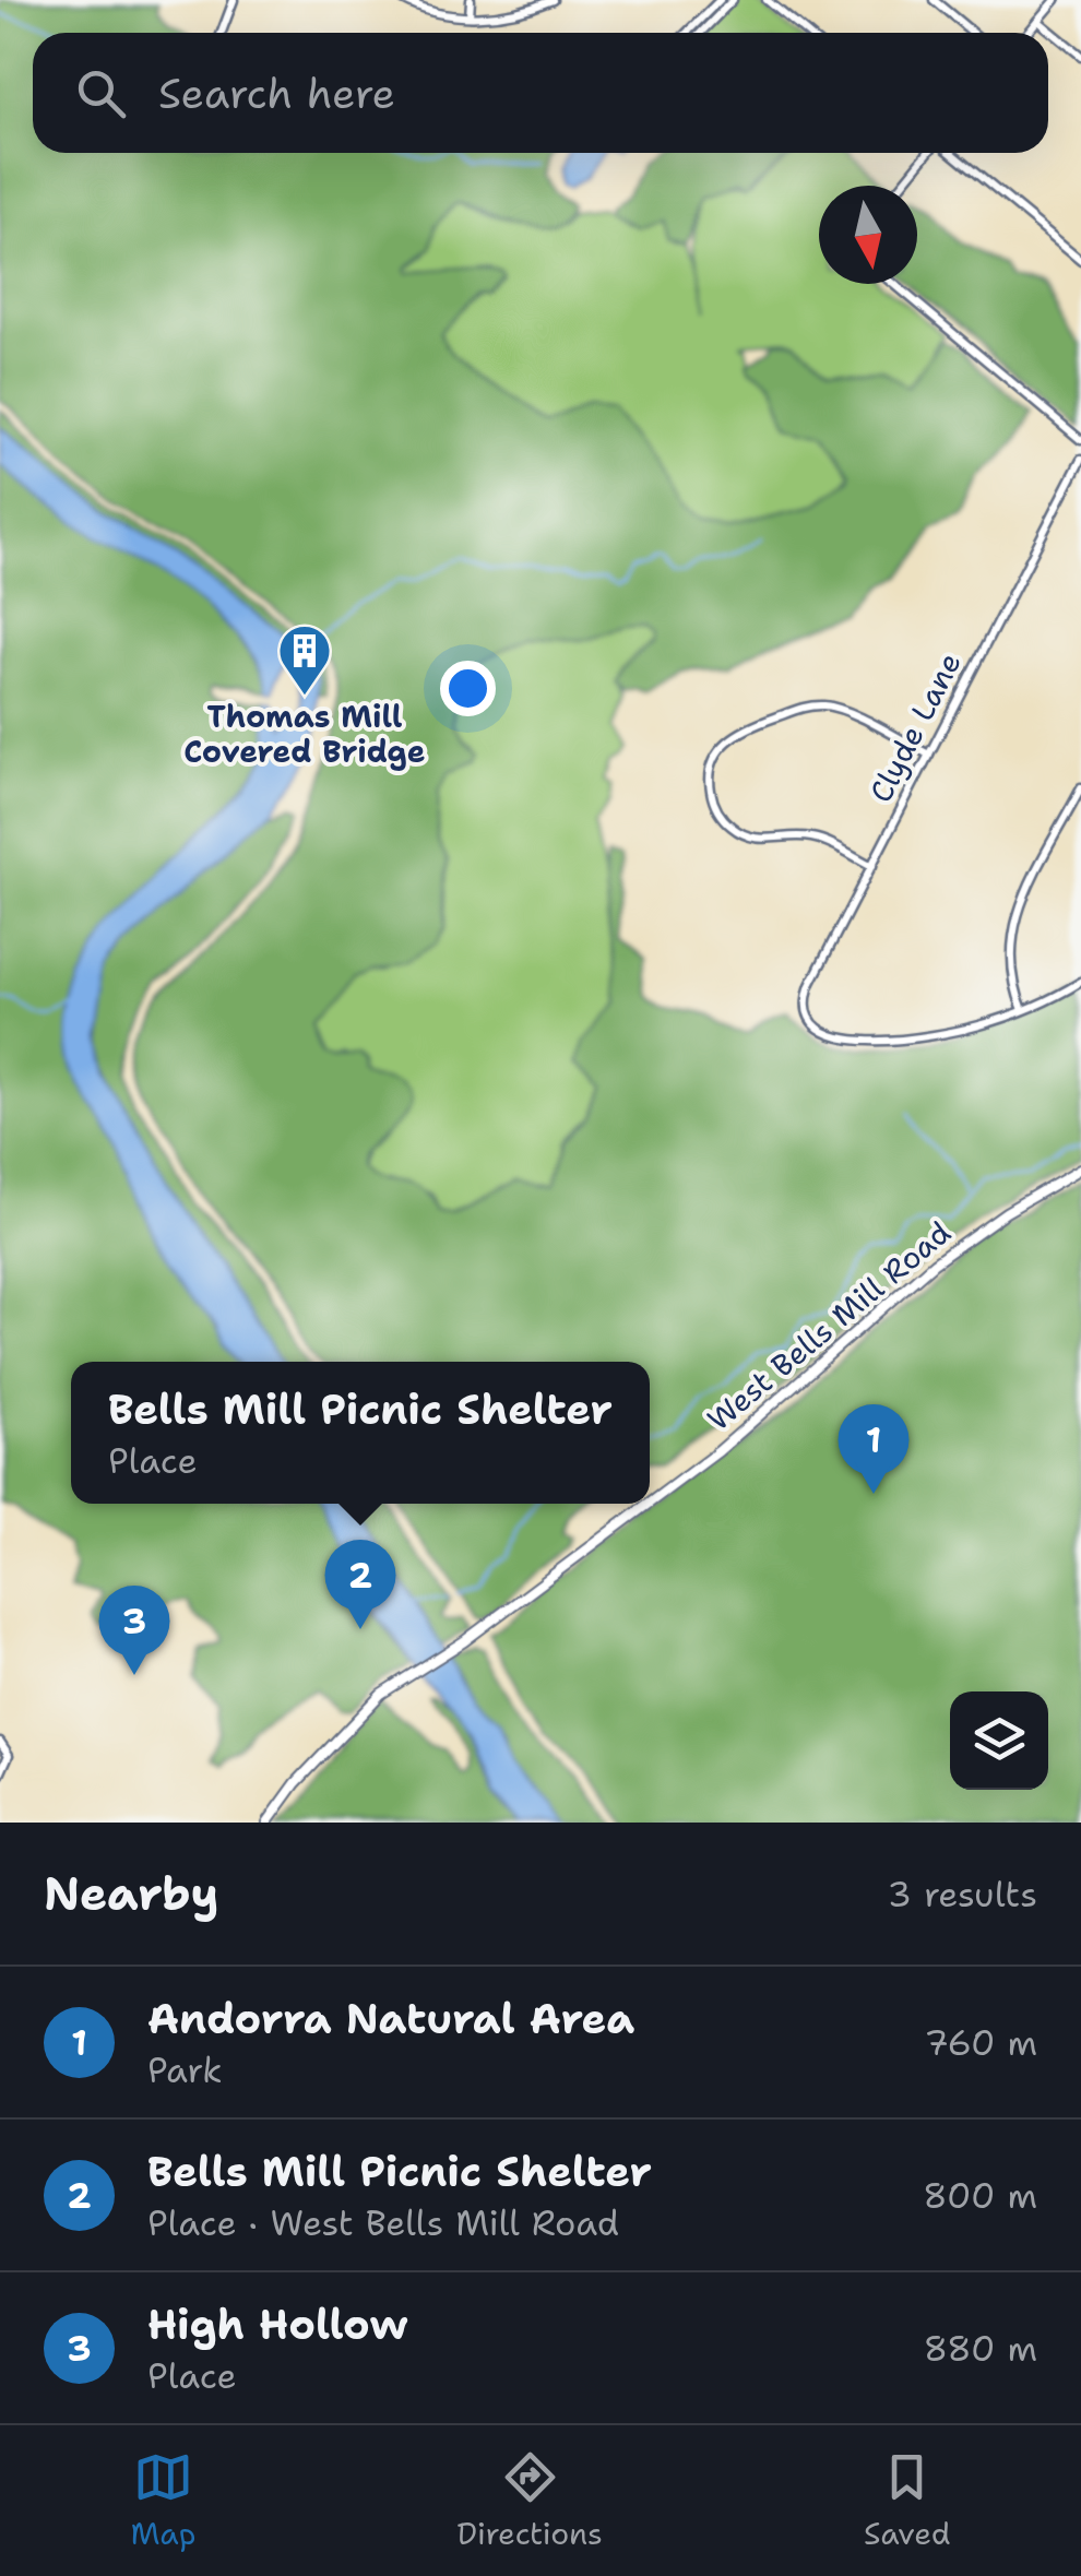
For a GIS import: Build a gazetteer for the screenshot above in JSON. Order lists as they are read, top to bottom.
{
  "streets": {
    "street": ["Clyde Lane", "West Bells Mill Road"]
  },
  "places": {
    "building": ["Thomas Mill Covered Bridge"]
  },
  "north": "bottom",
  "page": {
    "search": "Search here",
    "popup": ["Bells Mill Picnic Shelter", "Place"],
    "pins": ["1", "2", "3"],
    "heading": ["Nearby", "3 results"],
    "list": [
      {
        "mark": "1",
        "name": "Andorra Natural Area",
        "note": "Park",
        "value": "760 m"
      },
      {
        "mark": "2",
        "name": "Bells Mill Picnic Shelter",
        "note": "Place · West Bells Mill Road",
        "value": "800 m"
      },
      {
        "mark": "3",
        "name": "High Hollow",
        "note": "Place",
        "value": "880 m"
      }
    ],
    "nav": ["Map", "Directions", "Saved"]
  }
}
